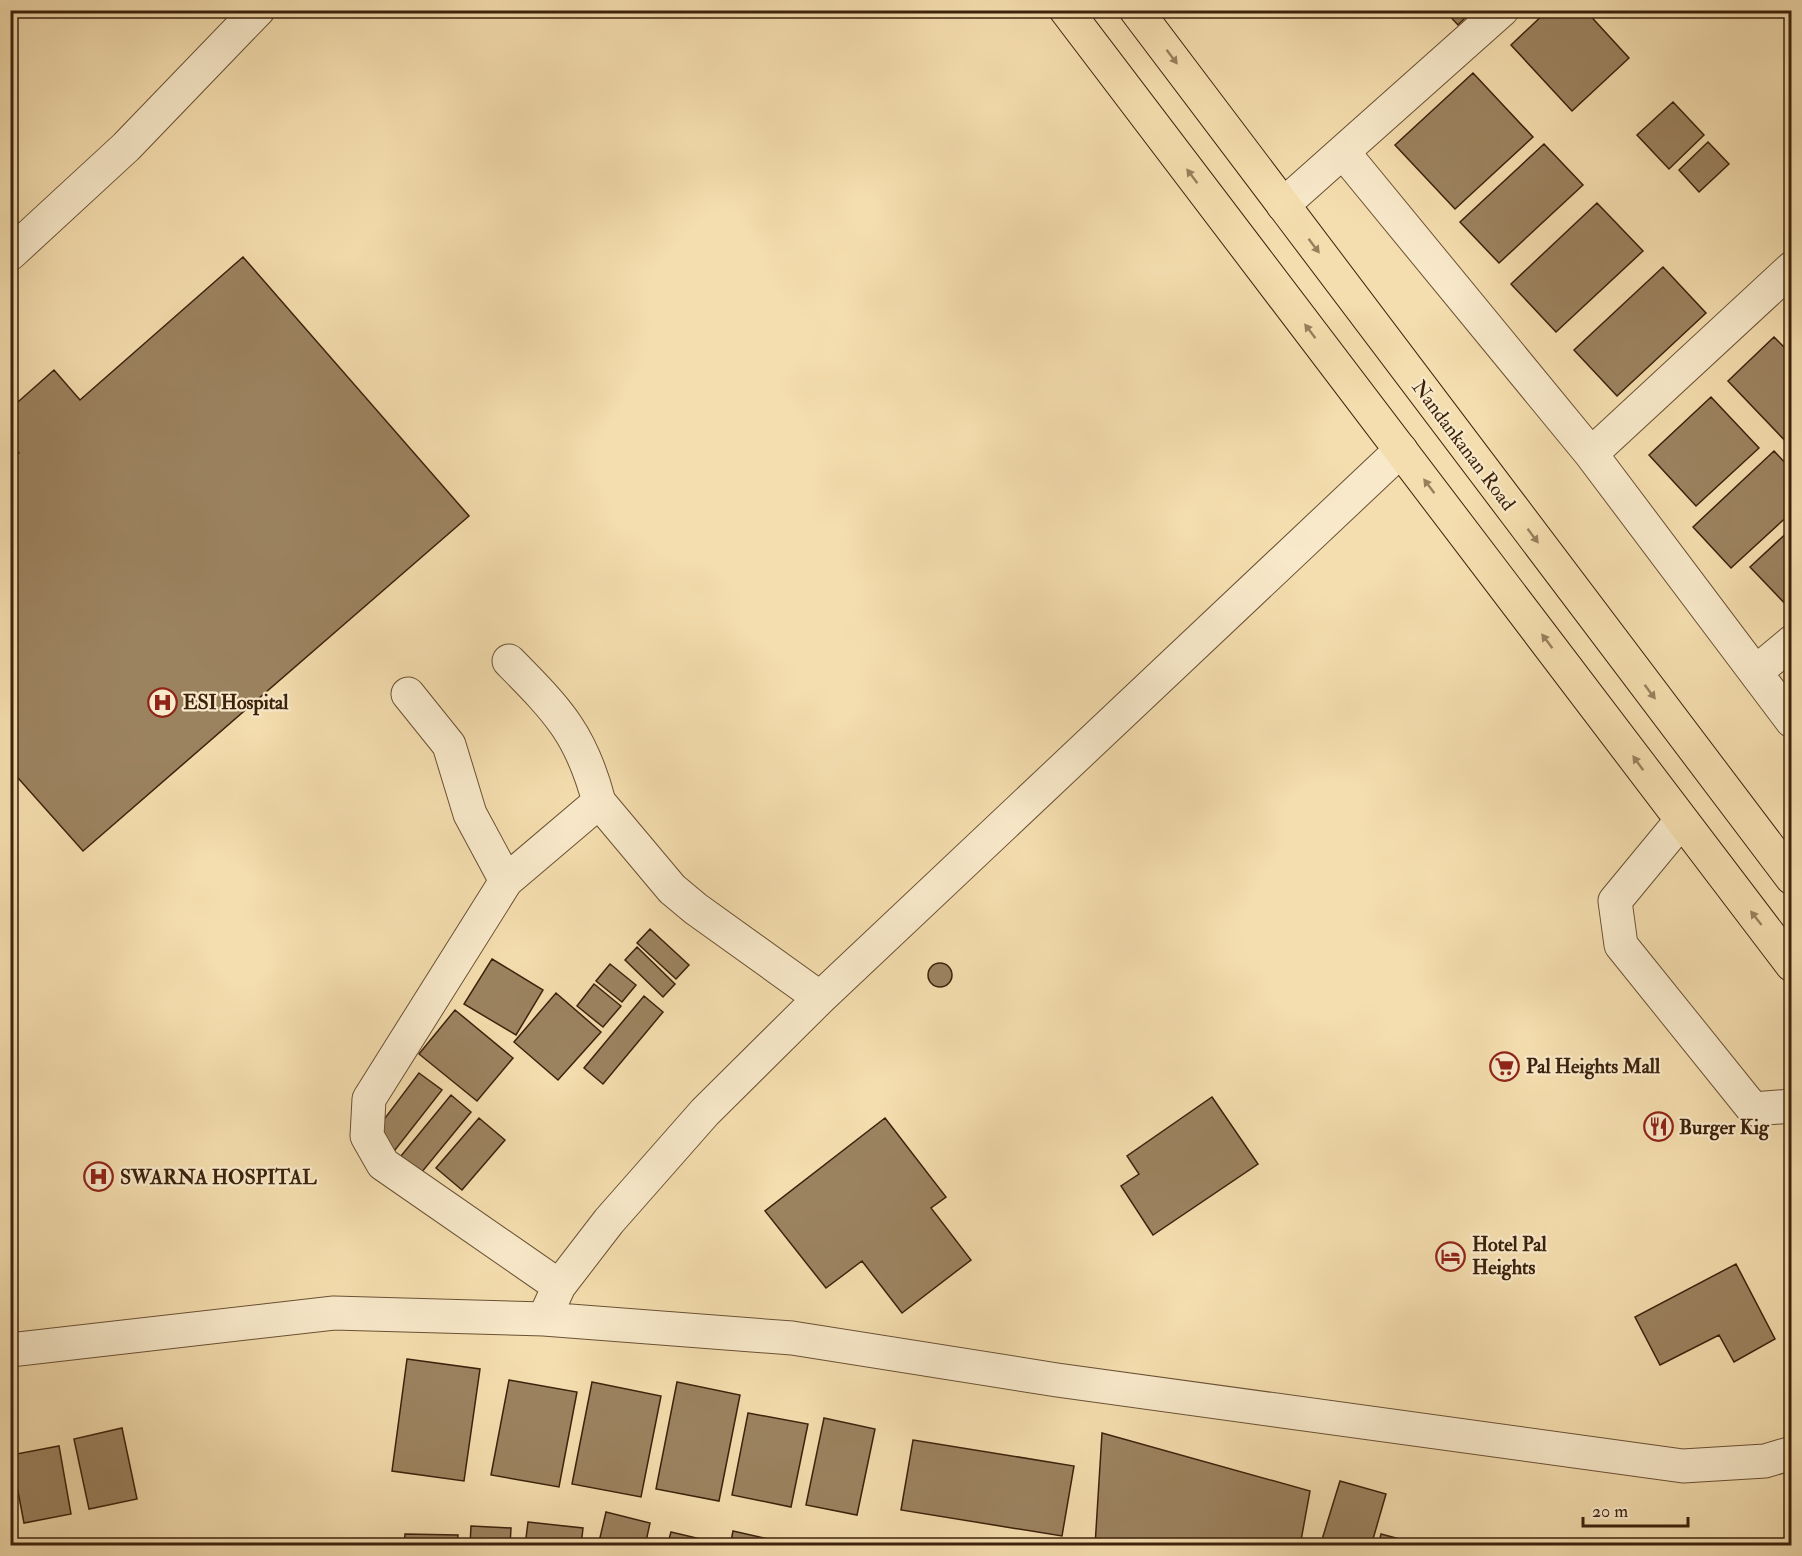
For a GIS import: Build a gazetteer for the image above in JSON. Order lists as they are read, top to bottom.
{
  "streets": {
    "main road": ["Nandankanan Road"]
  },
  "places": {
    "hospital": ["ESI Hospital", "SWARNA HOSPITAL"],
    "supermarket": ["Pal Heights Mall"],
    "restaurant": ["Burger Kig"],
    "hotel": ["Hotel Pal Heights"]
  },
  "scale_bar": "20 m"
}
